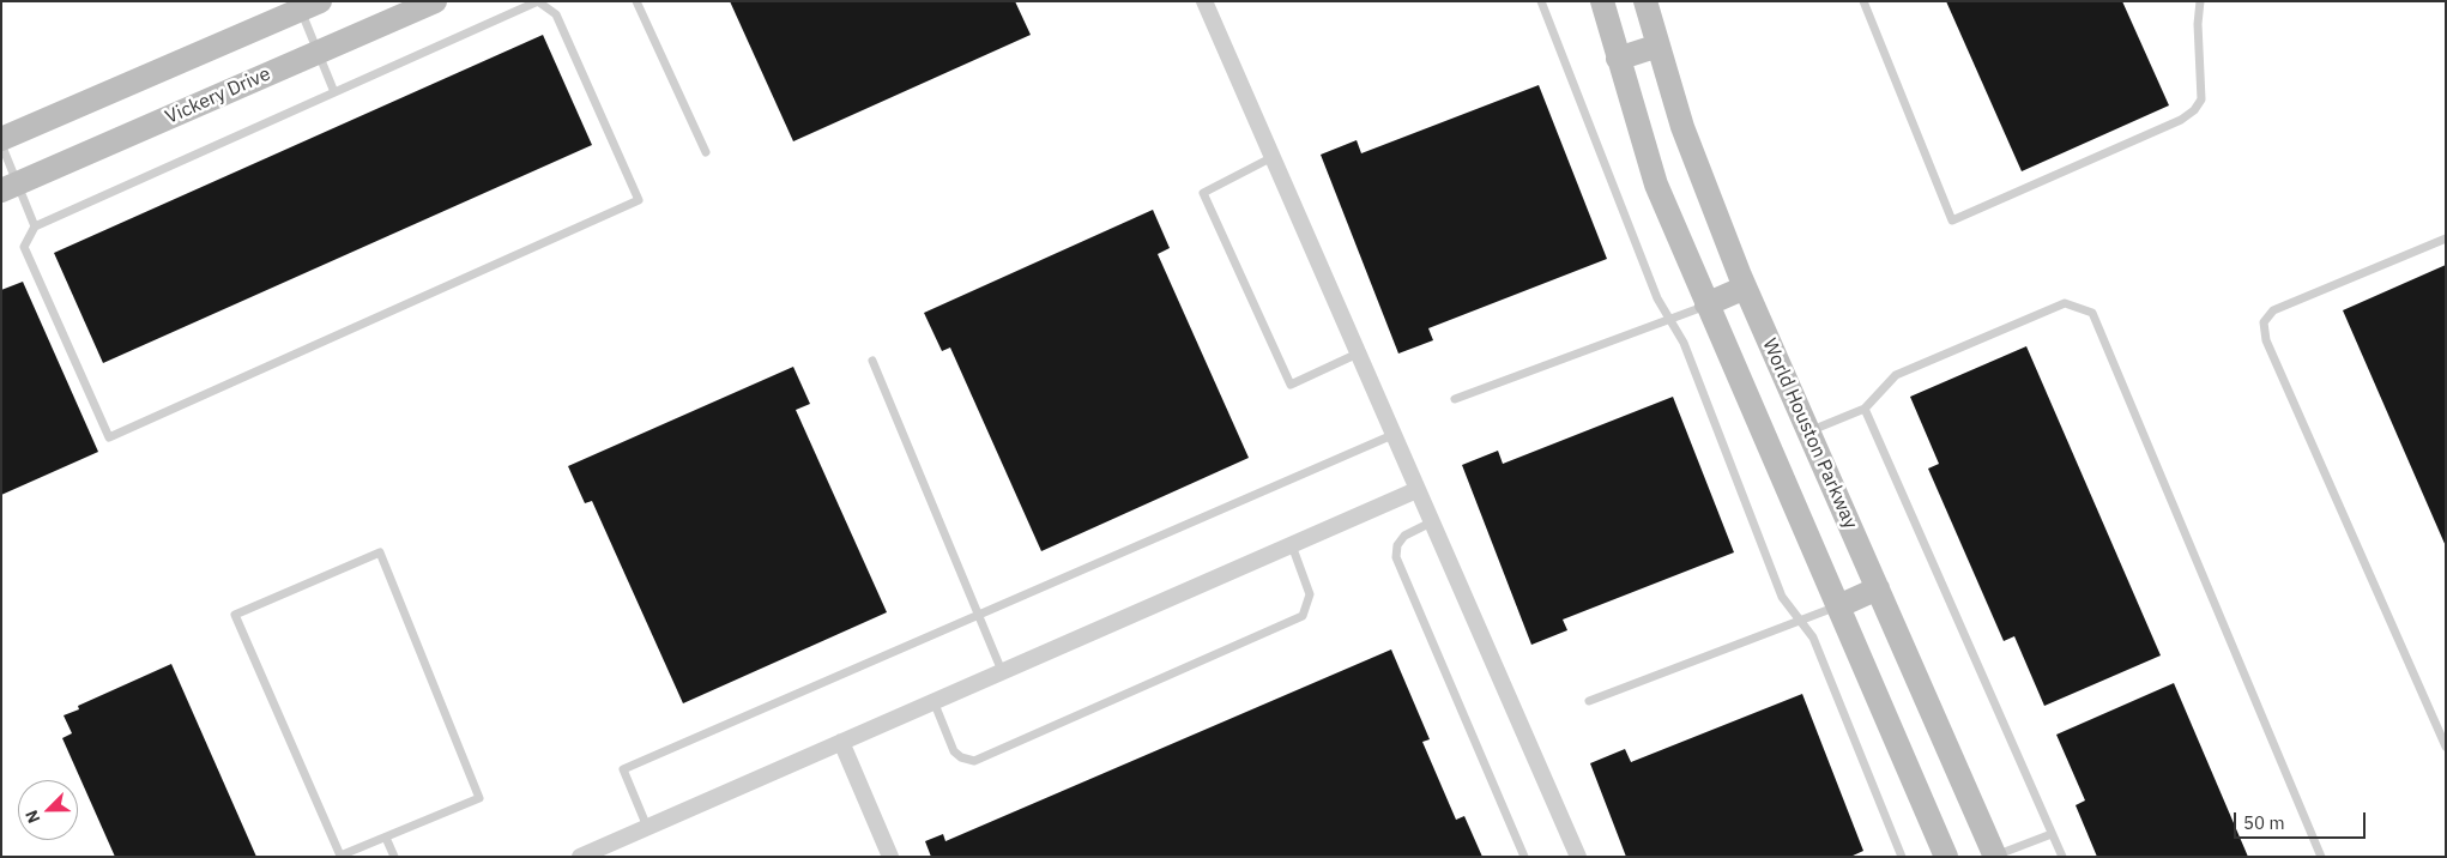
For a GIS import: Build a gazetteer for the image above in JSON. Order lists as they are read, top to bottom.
{
  "streets": {
    "street": ["Vickery Drive", "World Houston Parkway"]
  },
  "scale_bar": "50 m",
  "north": "bottom left"
}
